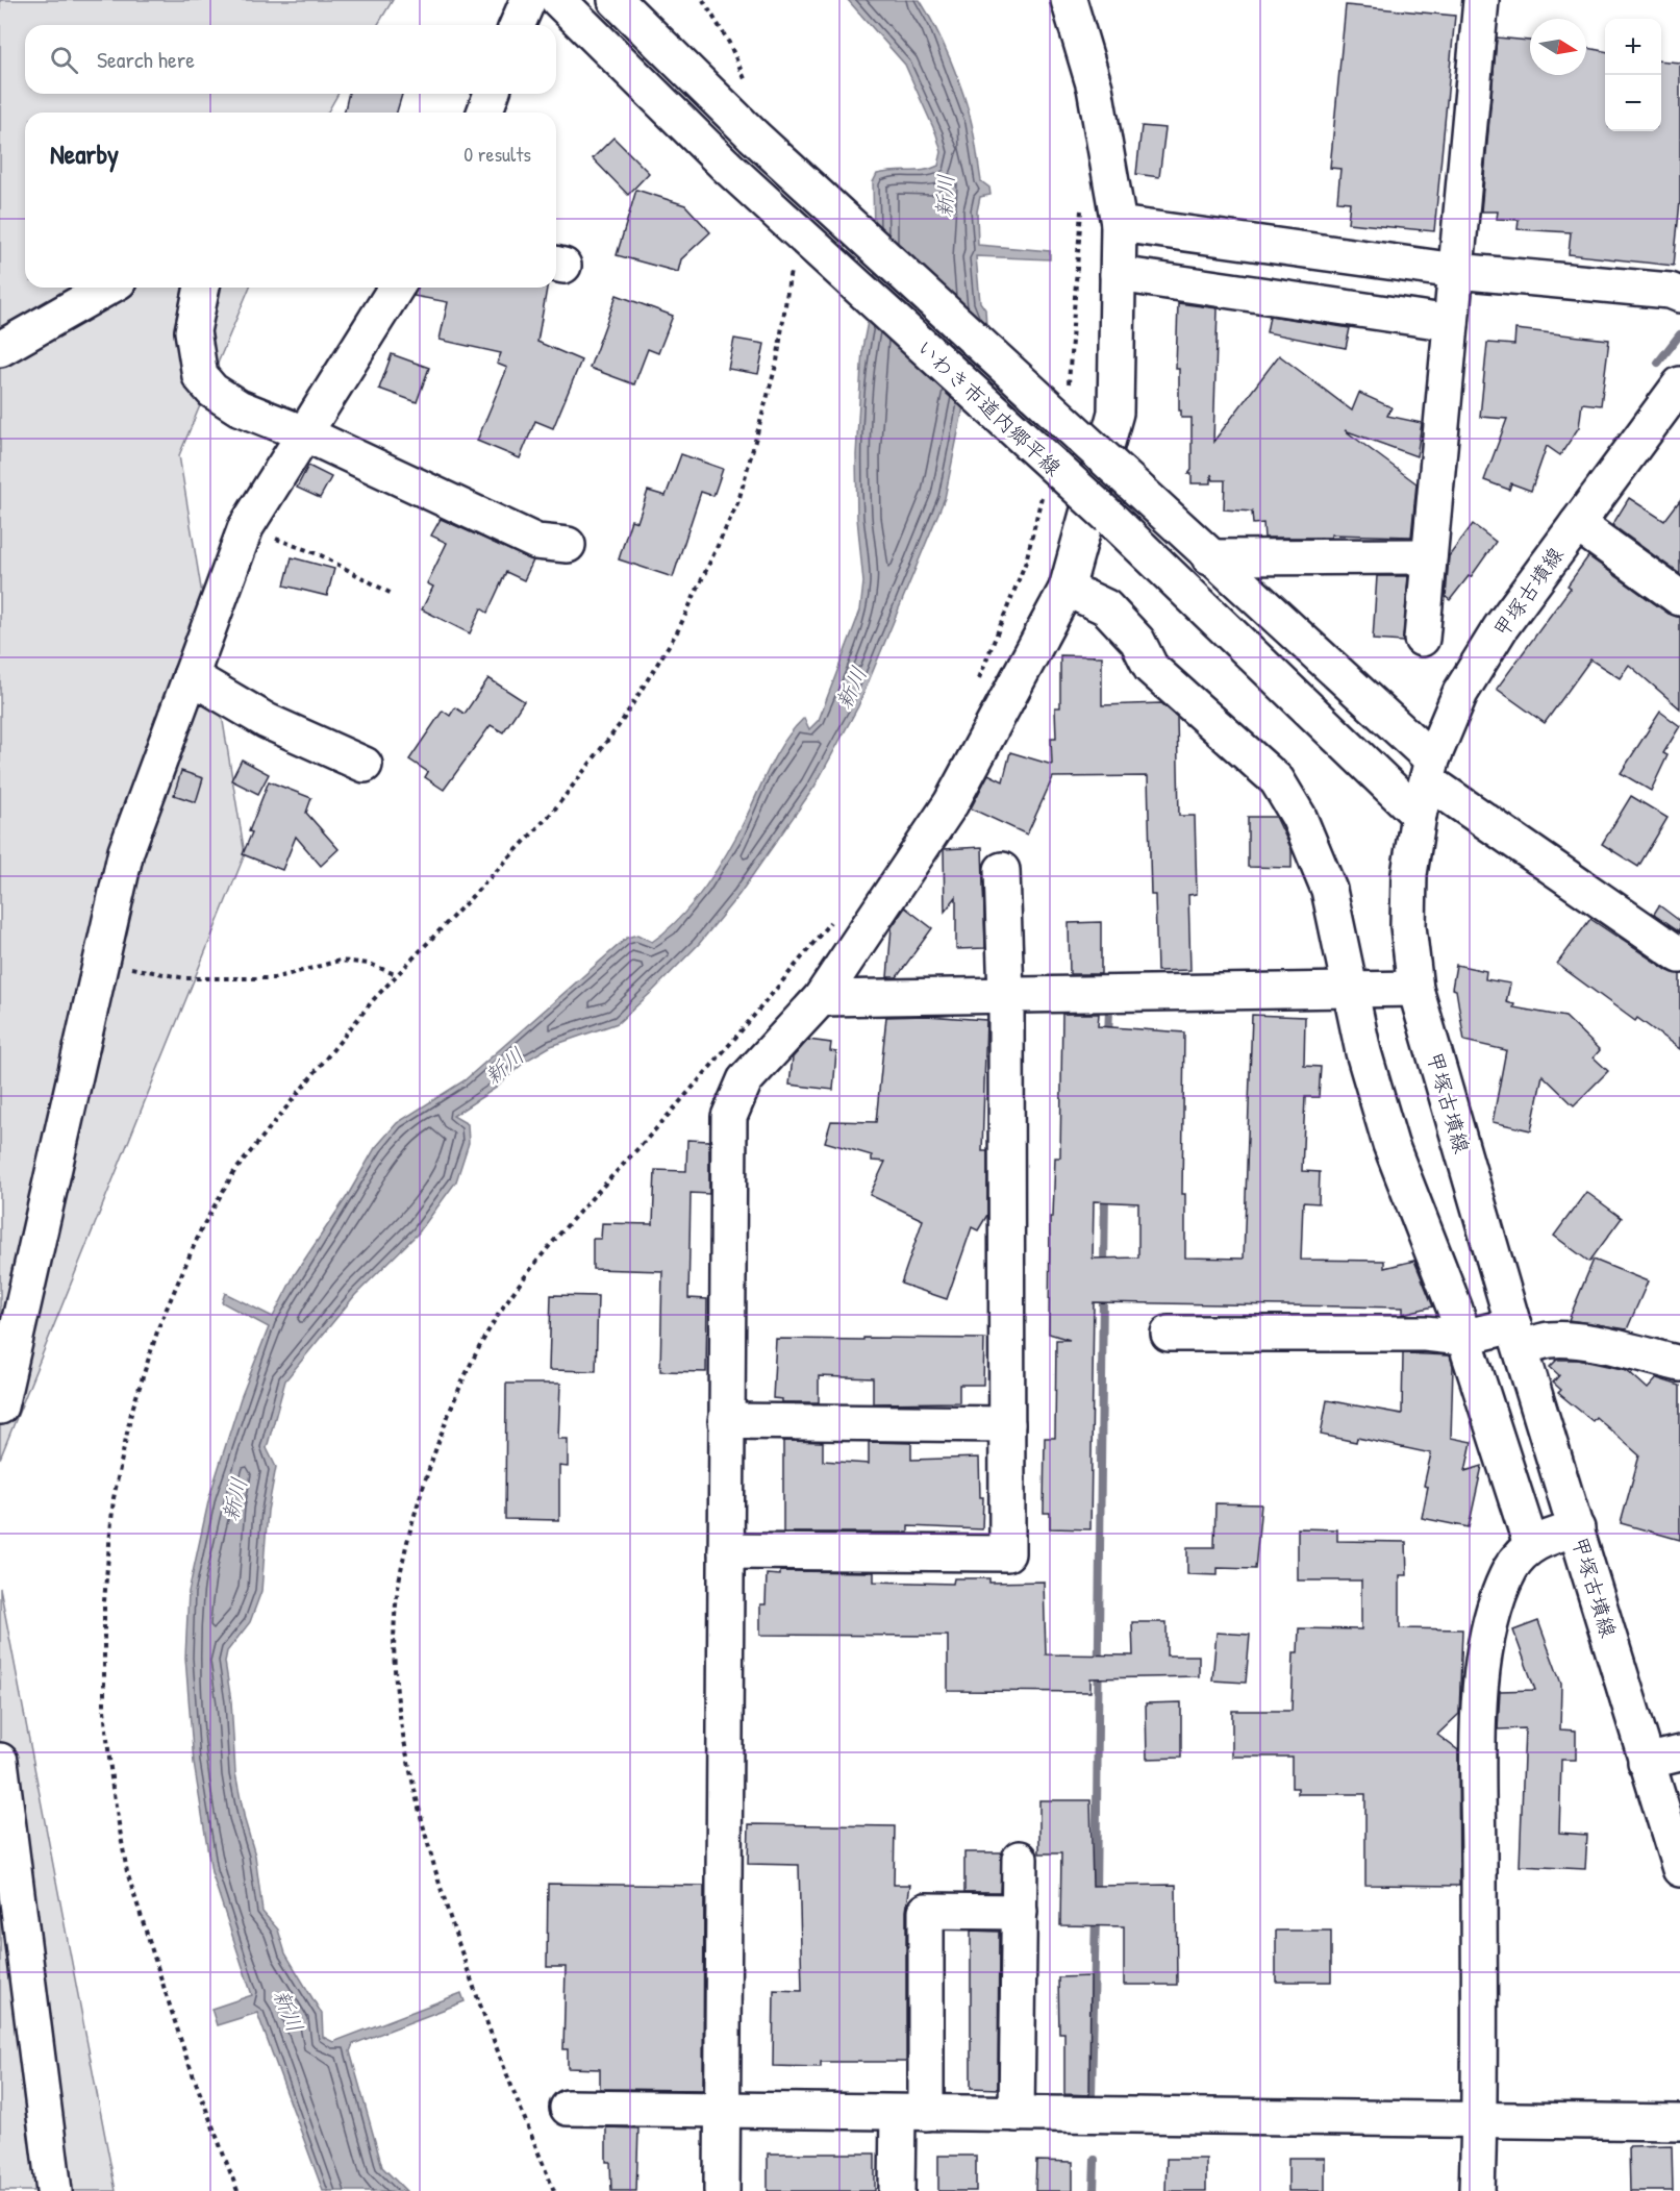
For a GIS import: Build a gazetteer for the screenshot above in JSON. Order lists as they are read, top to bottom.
{
  "streets": {
    "street": ["いわき市道内郷平線", "甲塚古墳線"]
  },
  "crossings": [
    ["いわき市道内郷平線", "甲塚古墳線"]
  ],
  "water": ["新川"],
  "north": "right",
  "page": {
    "map_buttons": ["+", "−"],
    "search": "Search here",
    "heading": ["Nearby", "0 results"]
  }
}
